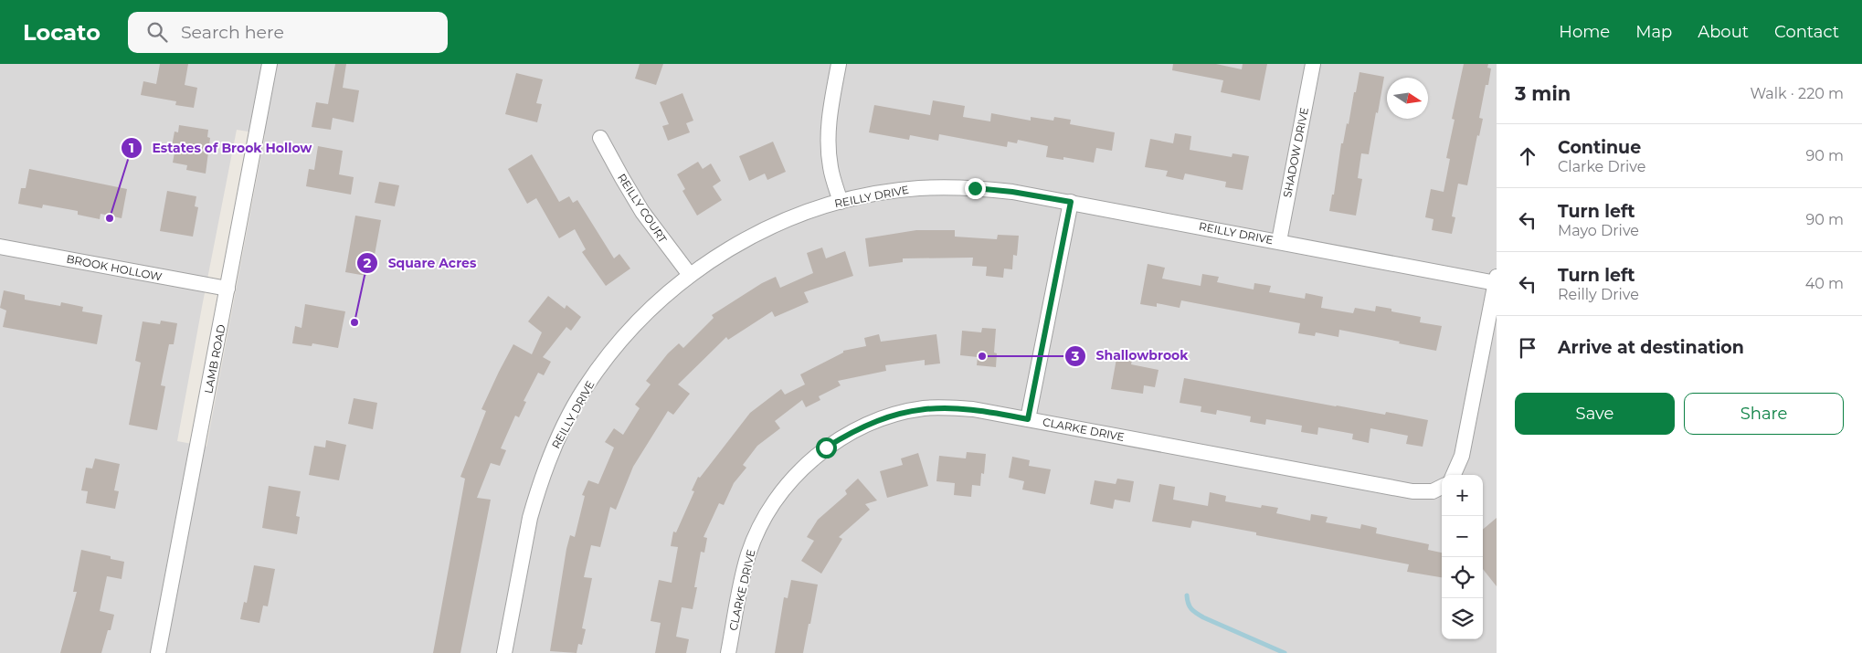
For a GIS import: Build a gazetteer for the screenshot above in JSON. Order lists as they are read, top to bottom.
{
  "streets": {
    "street": [
      "SHADOW DRIVE",
      "REILLY DRIVE",
      "REILLY COURT",
      "BROOK HOLLOW",
      "LAMB ROAD",
      "CLARKE DRIVE"
    ]
  },
  "crossings": [
    ["SHADOW DRIVE", "REILLY DRIVE"],
    ["REILLY DRIVE", "REILLY COURT"],
    ["BROOK HOLLOW", "LAMB ROAD"]
  ],
  "places": ["Estates of Brook Hollow", "Square Acres", "Shallowbrook"],
  "north": "right",
  "page": {
    "header": "Locato",
    "search": "Search here",
    "nav": [
      "Home",
      "Map",
      "About",
      "Contact"
    ],
    "heading": ["3 min", "Walk · 220 m"],
    "list": [
      ["Continue", "Clarke Drive", "90 m"],
      ["Turn left", "Mayo Drive", "90 m"],
      ["Turn left", "Reilly Drive", "40 m"],
      "Arrive at destination"
    ],
    "buttons": ["Save", "Share"],
    "map_buttons": ["+", "−"]
  }
}
